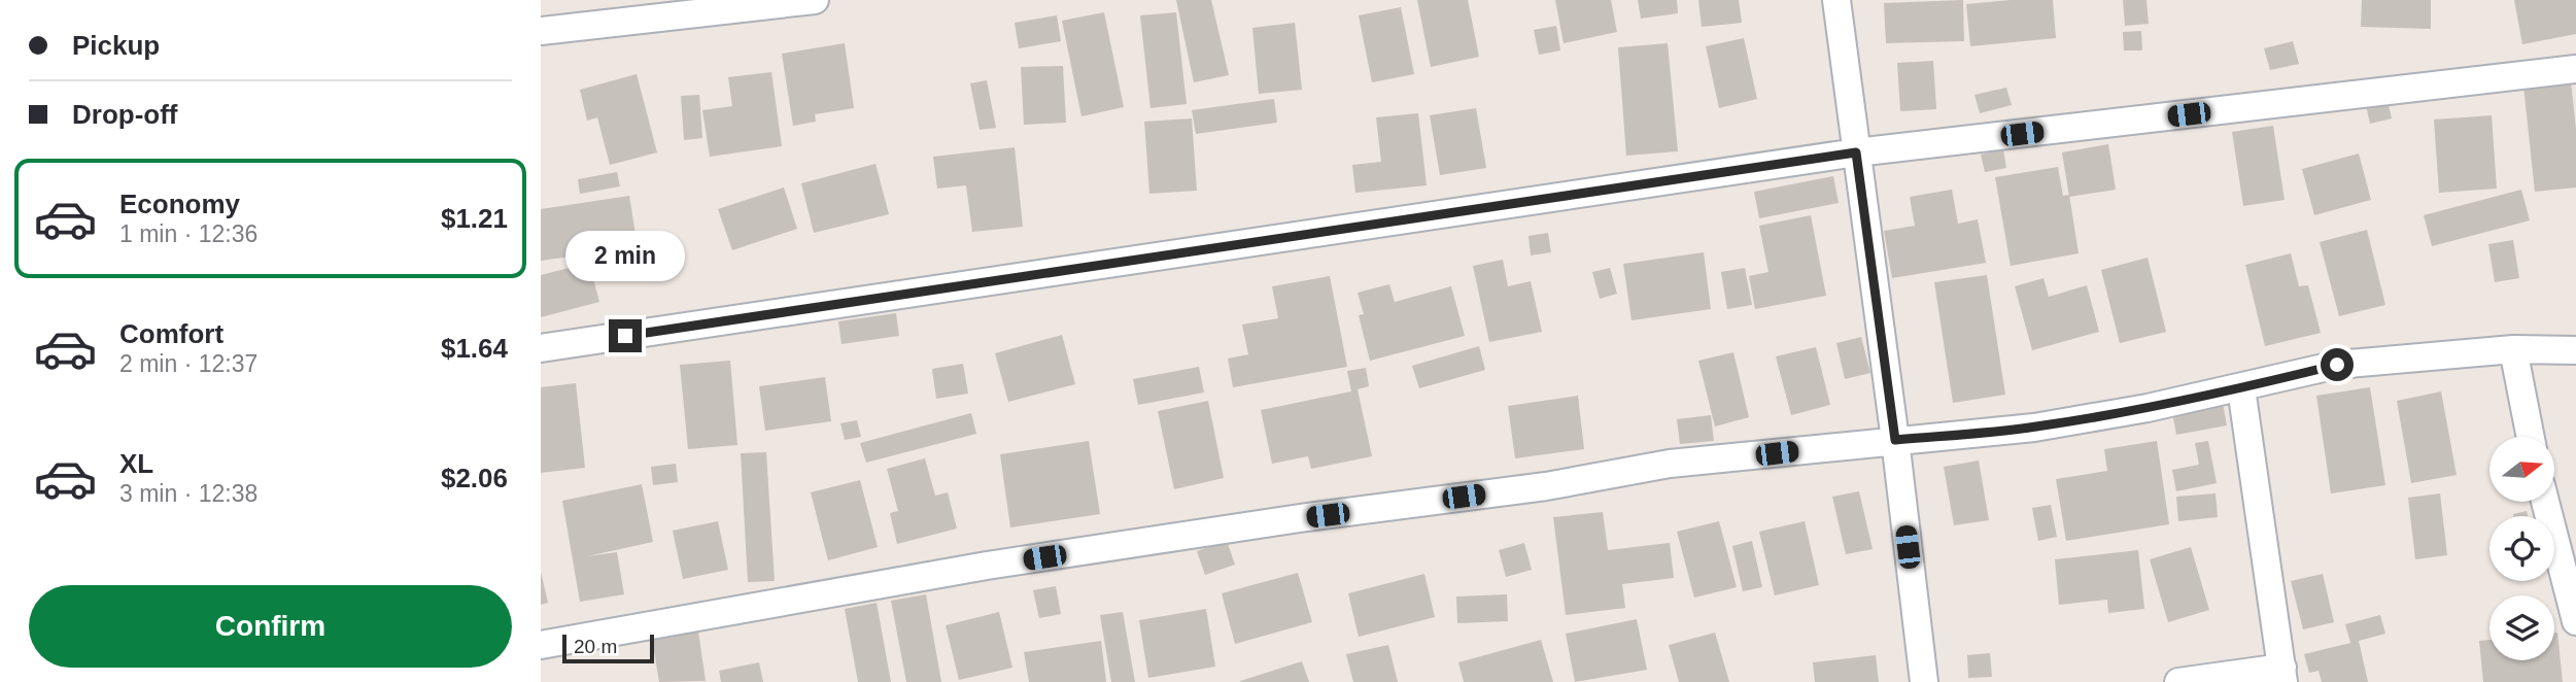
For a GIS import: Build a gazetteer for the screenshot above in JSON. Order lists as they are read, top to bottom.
{
  "scale_bar": "20 m",
  "north": "right",
  "page": {
    "banner": ["Pickup", "Drop-off"],
    "list": [
      {
        "name": "Economy",
        "note": "1 min · 12:36",
        "value": "$1.21"
      },
      {
        "name": "Comfort",
        "note": "2 min · 12:37",
        "value": "$1.64"
      },
      {
        "name": "XL",
        "note": "3 min · 12:38",
        "value": "$2.06"
      }
    ],
    "bubble": "2 min",
    "buttons": "Confirm",
    "scale": "20 m"
  }
}
